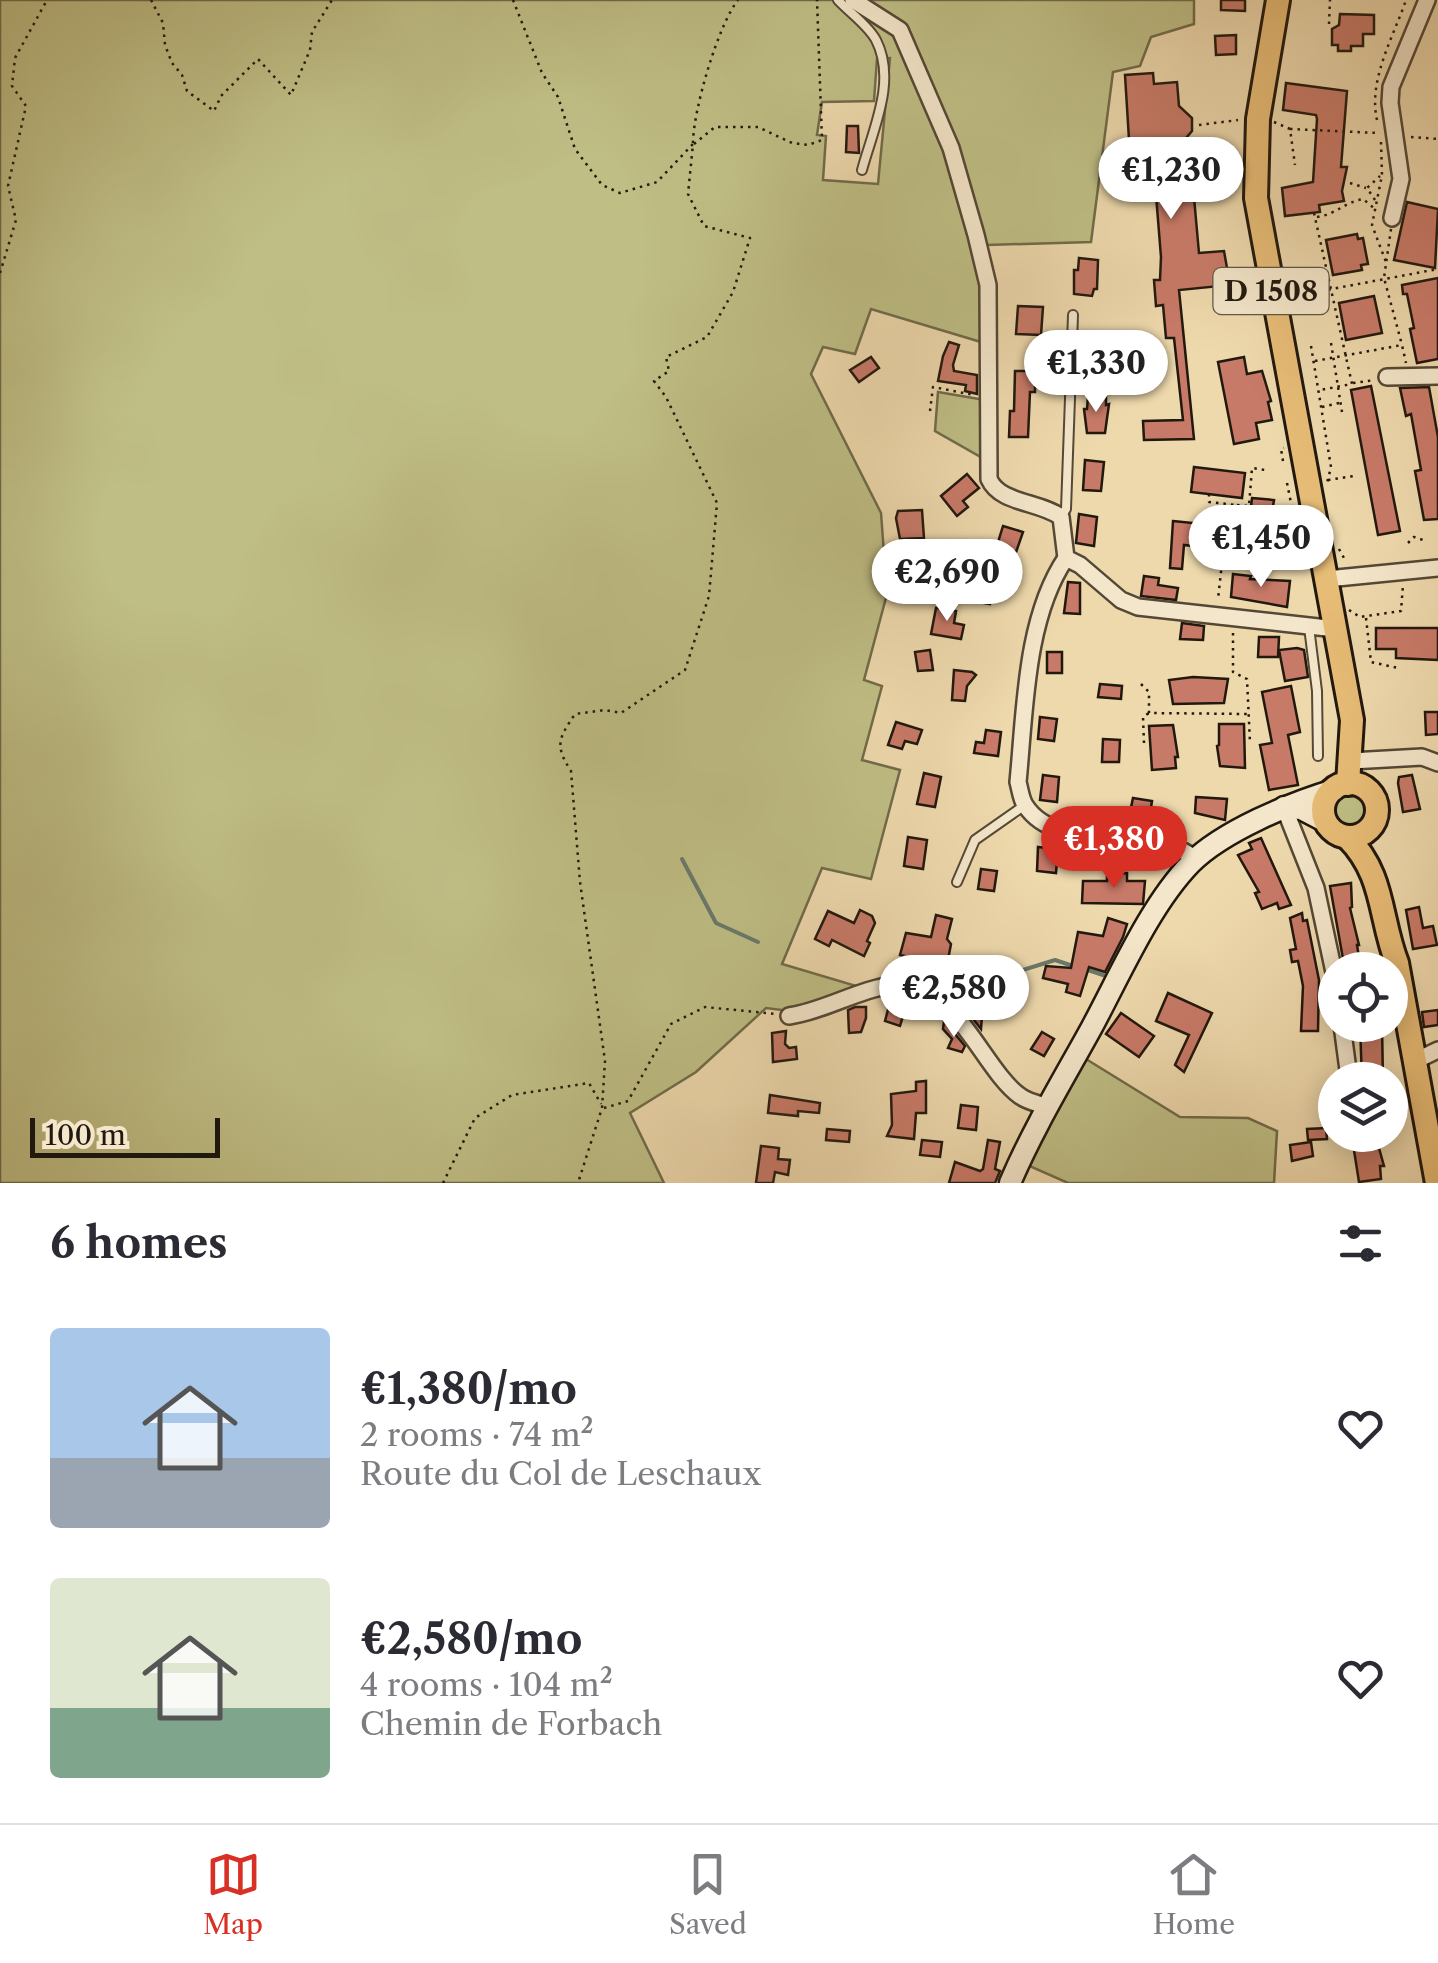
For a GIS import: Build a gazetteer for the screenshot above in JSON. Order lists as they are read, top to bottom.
{
  "streets": {
    "main road": ["D 1508"]
  },
  "scale_bar": "100 m",
  "page": {
    "price": [
      "€1,230",
      "€1,330",
      "€1,450",
      "€2,690",
      "€1,380",
      "€2,580"
    ],
    "scale": "100 m",
    "heading": "6 homes",
    "list": [
      {
        "name": "€1,380/mo",
        "note": "2 rooms · 74 m² · Route du Col de Leschaux"
      },
      {
        "name": "€2,580/mo",
        "note": "4 rooms · 104 m² · Chemin de Forbach"
      }
    ],
    "tabs": ["Map", "Saved", "Home"]
  }
}
